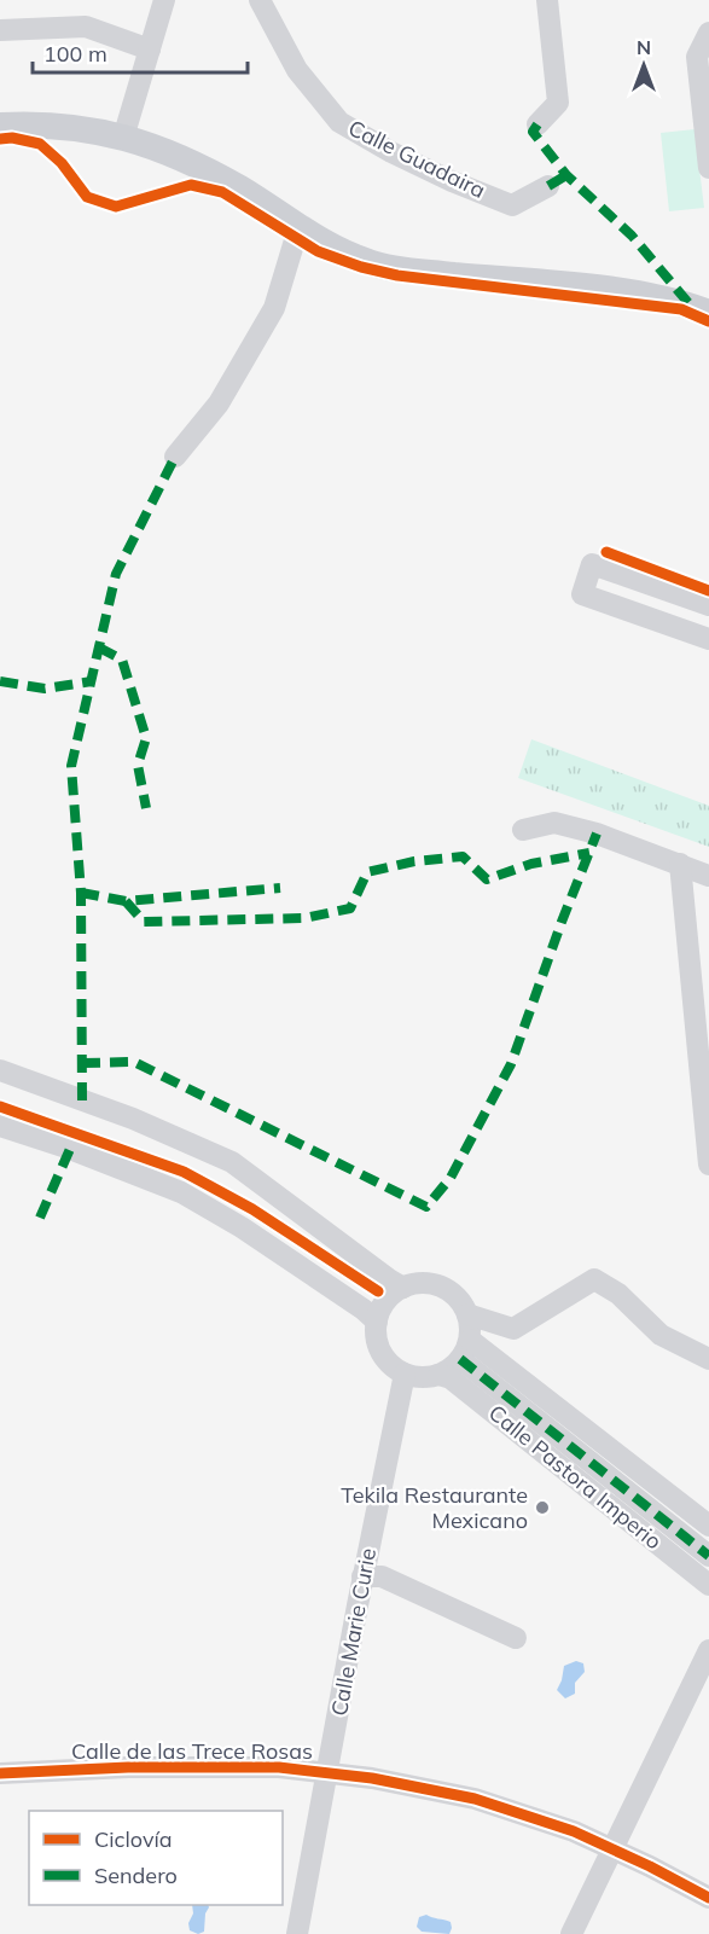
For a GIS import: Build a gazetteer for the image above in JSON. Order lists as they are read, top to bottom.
{
  "streets": {
    "street": [
      "Calle Guadaira",
      "Calle Pastora Imperio",
      "Calle Marie Curie",
      "Calle de las Trece Rosas"
    ]
  },
  "crossings": [
    ["Calle Pastora Imperio", "Calle Marie Curie"],
    ["Calle Marie Curie", "Calle de las Trece Rosas"]
  ],
  "places": ["Tekila Restaurante Mexicano"],
  "legend": ["Ciclovía", "Sendero"],
  "scale_bar": "100 m",
  "north": "top"
}
